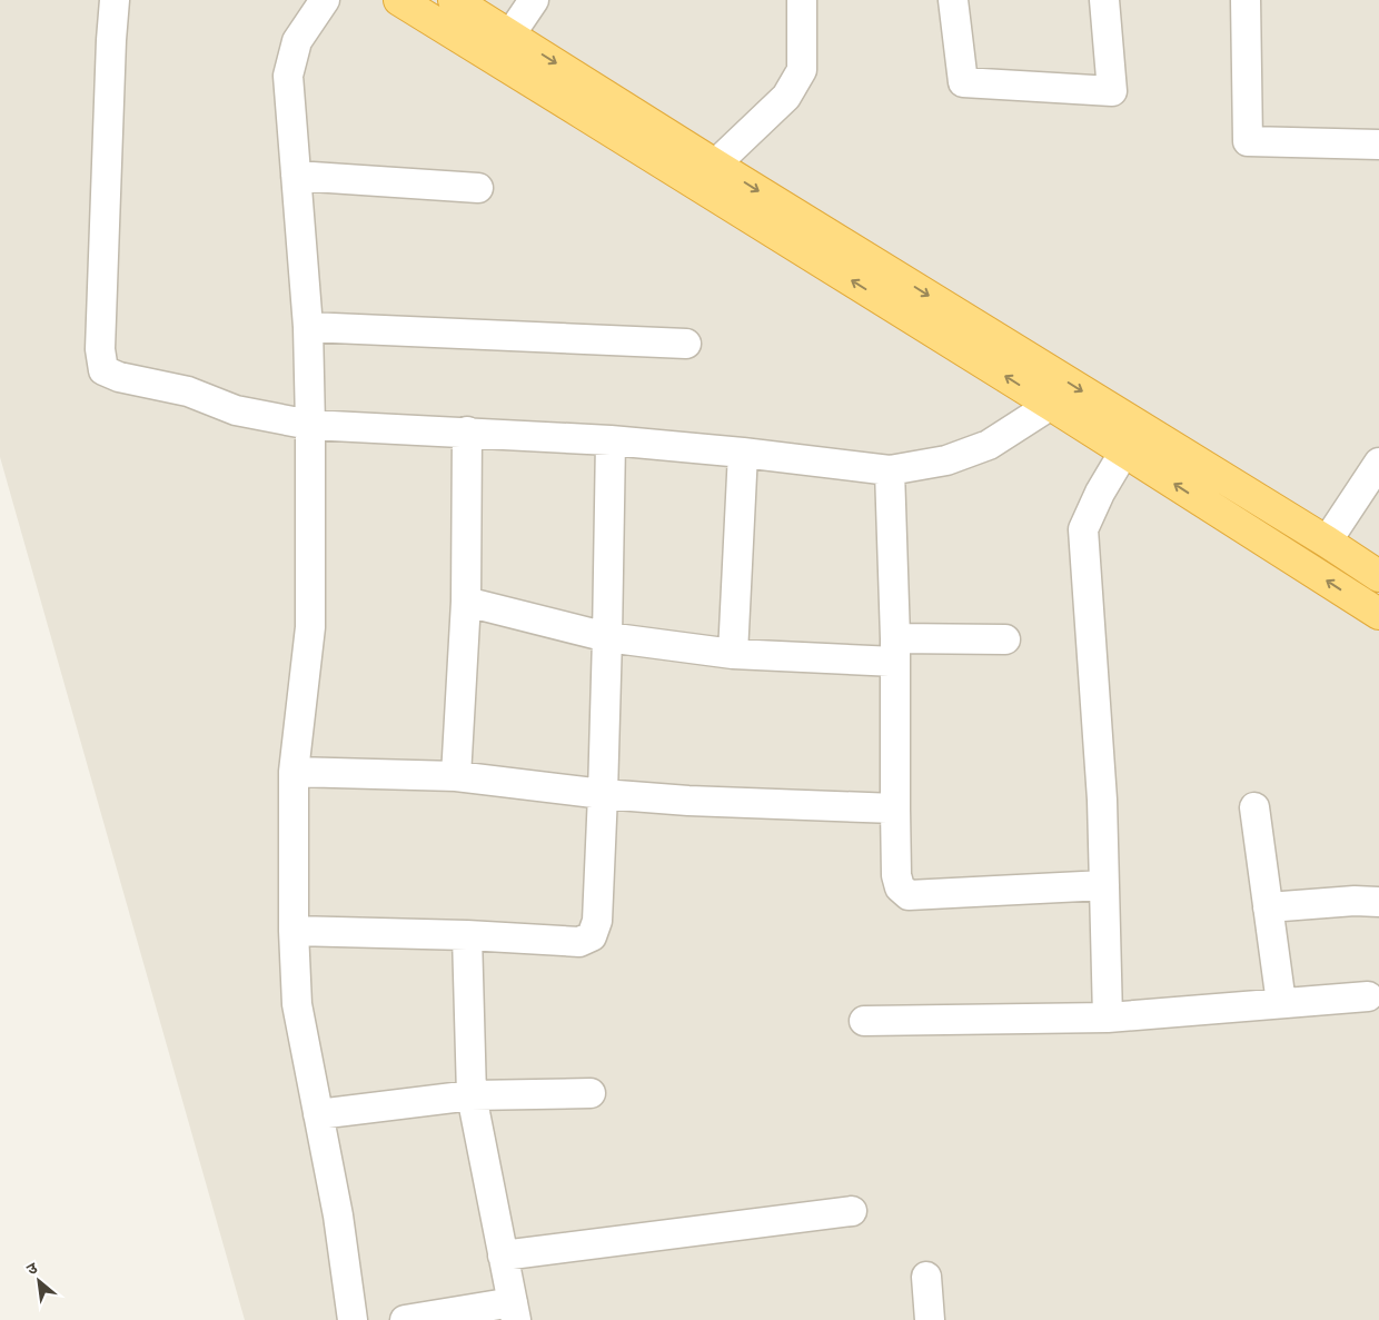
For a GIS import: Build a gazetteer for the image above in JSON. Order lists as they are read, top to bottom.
{
  "north": "top left"
}
